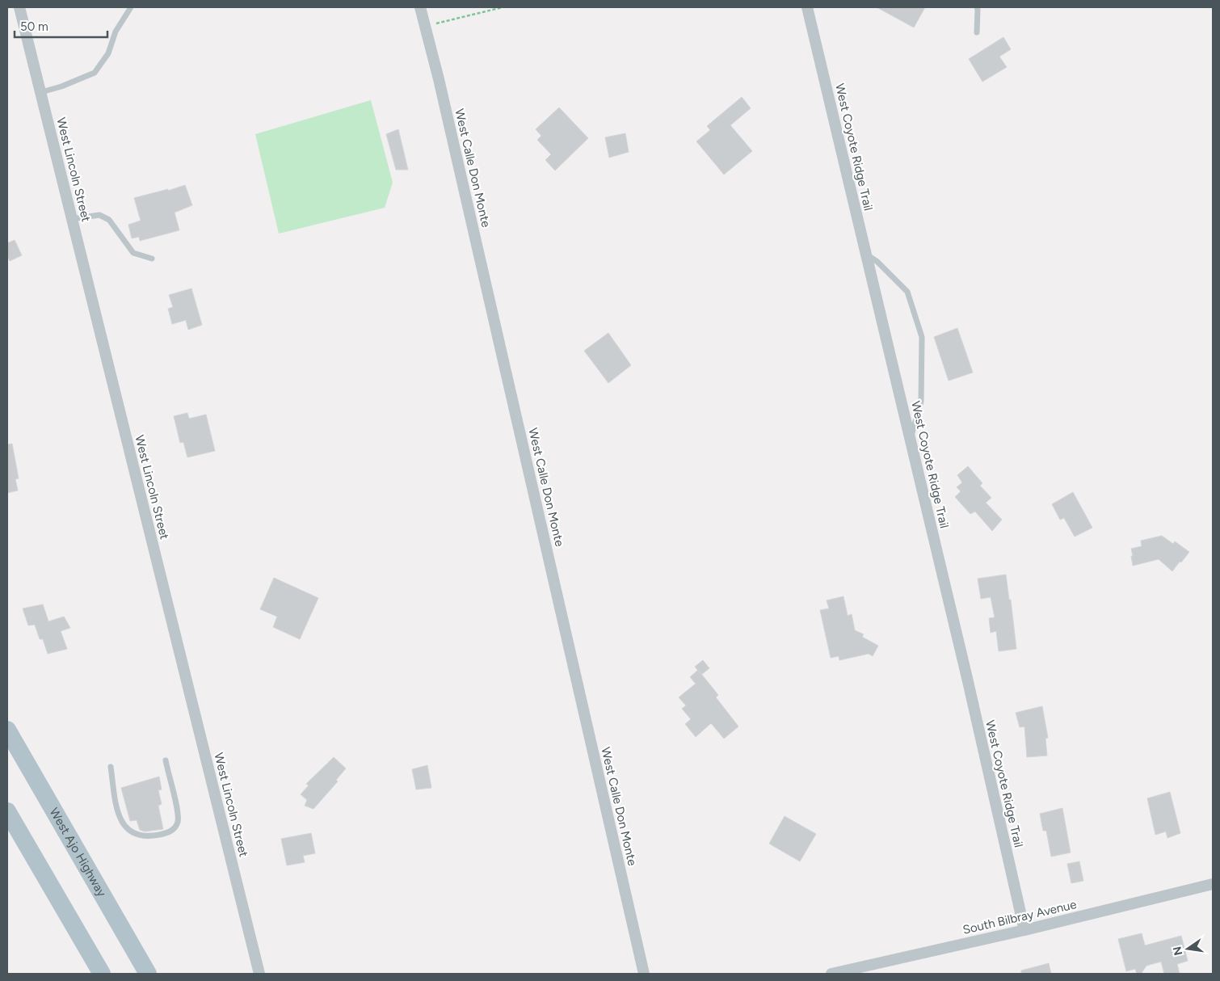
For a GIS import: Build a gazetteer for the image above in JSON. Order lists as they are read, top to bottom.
{
  "streets": {
    "main road": ["West Ajo Highway"],
    "street": [
      "West Coyote Ridge Trail",
      "West Calle Don Monte",
      "West Lincoln Street",
      "South Bilbray Avenue"
    ]
  },
  "crossings": [
    ["West Coyote Ridge Trail", "South Bilbray Avenue"]
  ],
  "scale_bar": "50 m",
  "north": "left"
}
